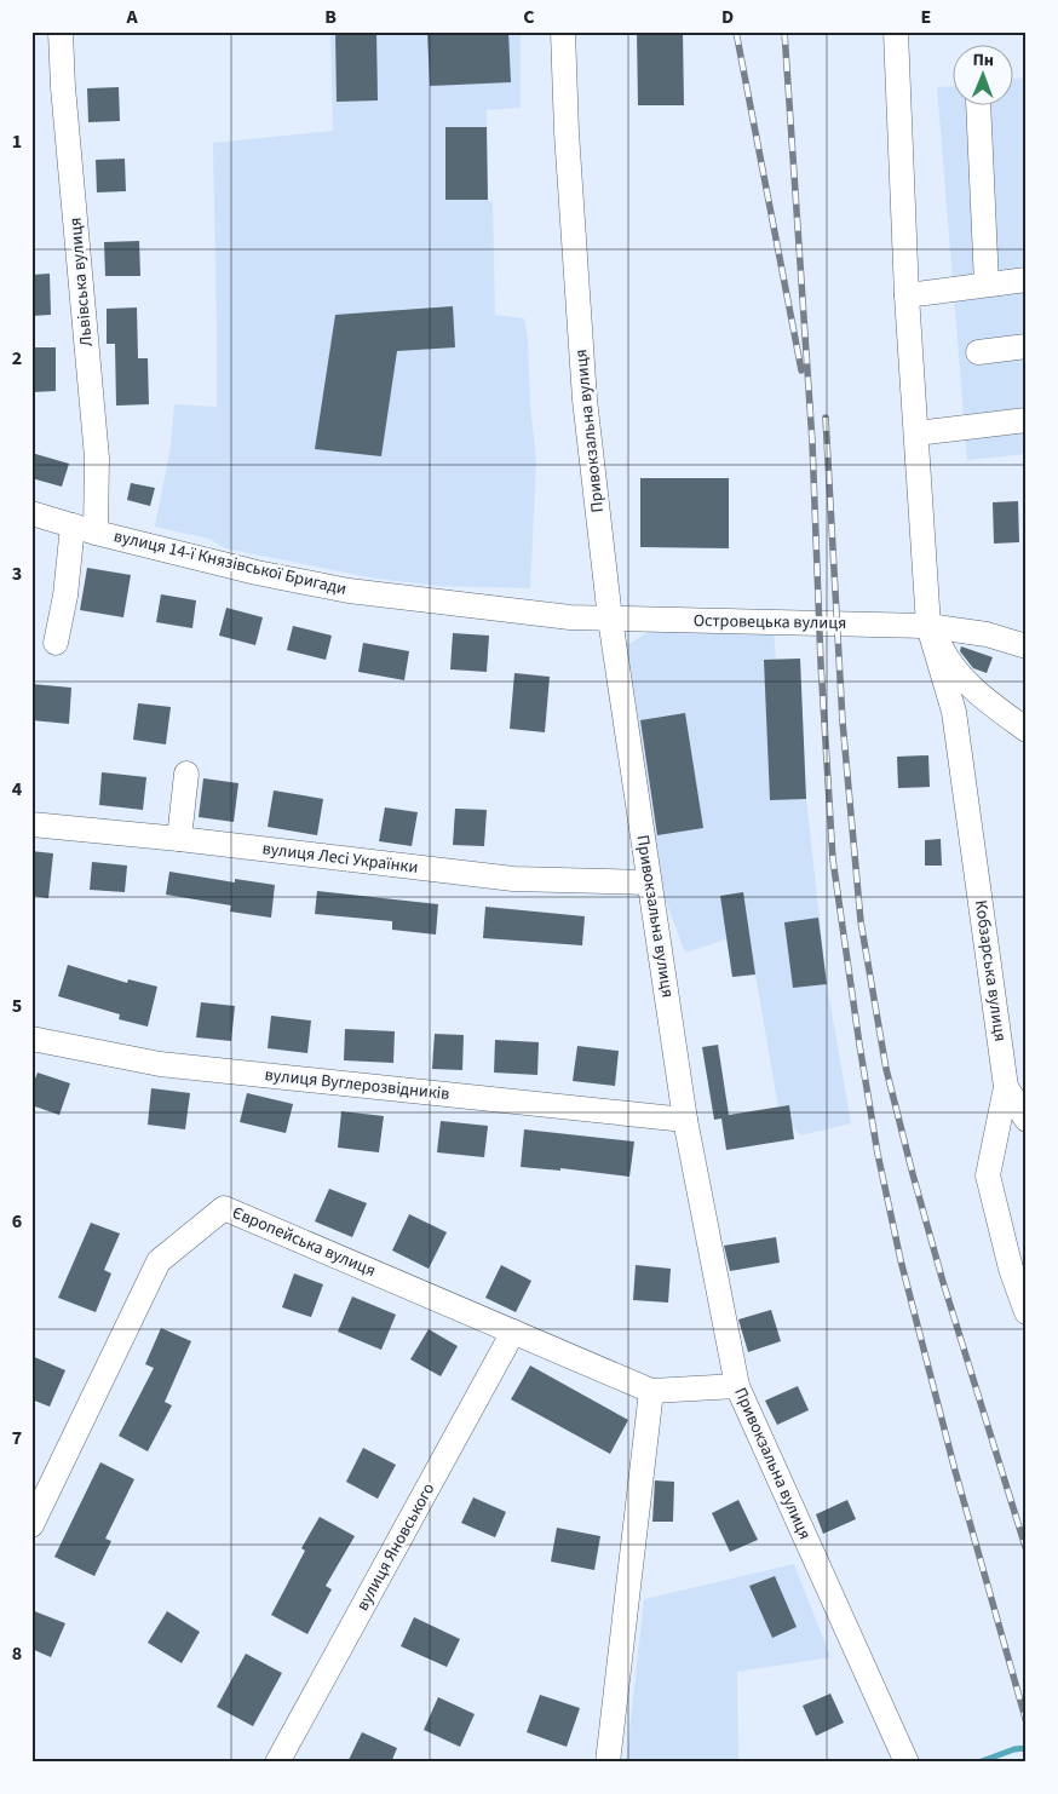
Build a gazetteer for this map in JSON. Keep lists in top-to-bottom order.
{
  "streets": {
    "street": [
      "Львівська вулиця",
      "Привокзальна вулиця",
      "вулиця 14-ї Князівської Бригади",
      "Островецька вулиця",
      "вулиця Лесі Українки",
      "Кобзарська вулиця",
      "вулиця Вуглерозвідників",
      "Європейська вулиця",
      "вулиця Яновського"
    ]
  },
  "crossings": [
    ["Львівська вулиця", "вулиця 14-ї Князівської Бригади"],
    ["Привокзальна вулиця", "вулиця 14-ї Князівської Бригади"],
    ["Привокзальна вулиця", "Островецька вулиця"],
    ["Привокзальна вулиця", "вулиця Лесі Українки"],
    ["Привокзальна вулиця", "вулиця Вуглерозвідників"],
    ["Привокзальна вулиця", "Європейська вулиця"],
    ["вулиця 14-ї Князівської Бригади", "Островецька вулиця"],
    ["Островецька вулиця", "Кобзарська вулиця"],
    ["Європейська вулиця", "вулиця Яновського"]
  ],
  "north": "top",
  "grid": {
    "columns": [
      "A",
      "B",
      "C",
      "D",
      "E"
    ],
    "rows": [
      "1",
      "2",
      "3",
      "4",
      "5",
      "6",
      "7",
      "8"
    ]
  }
}
